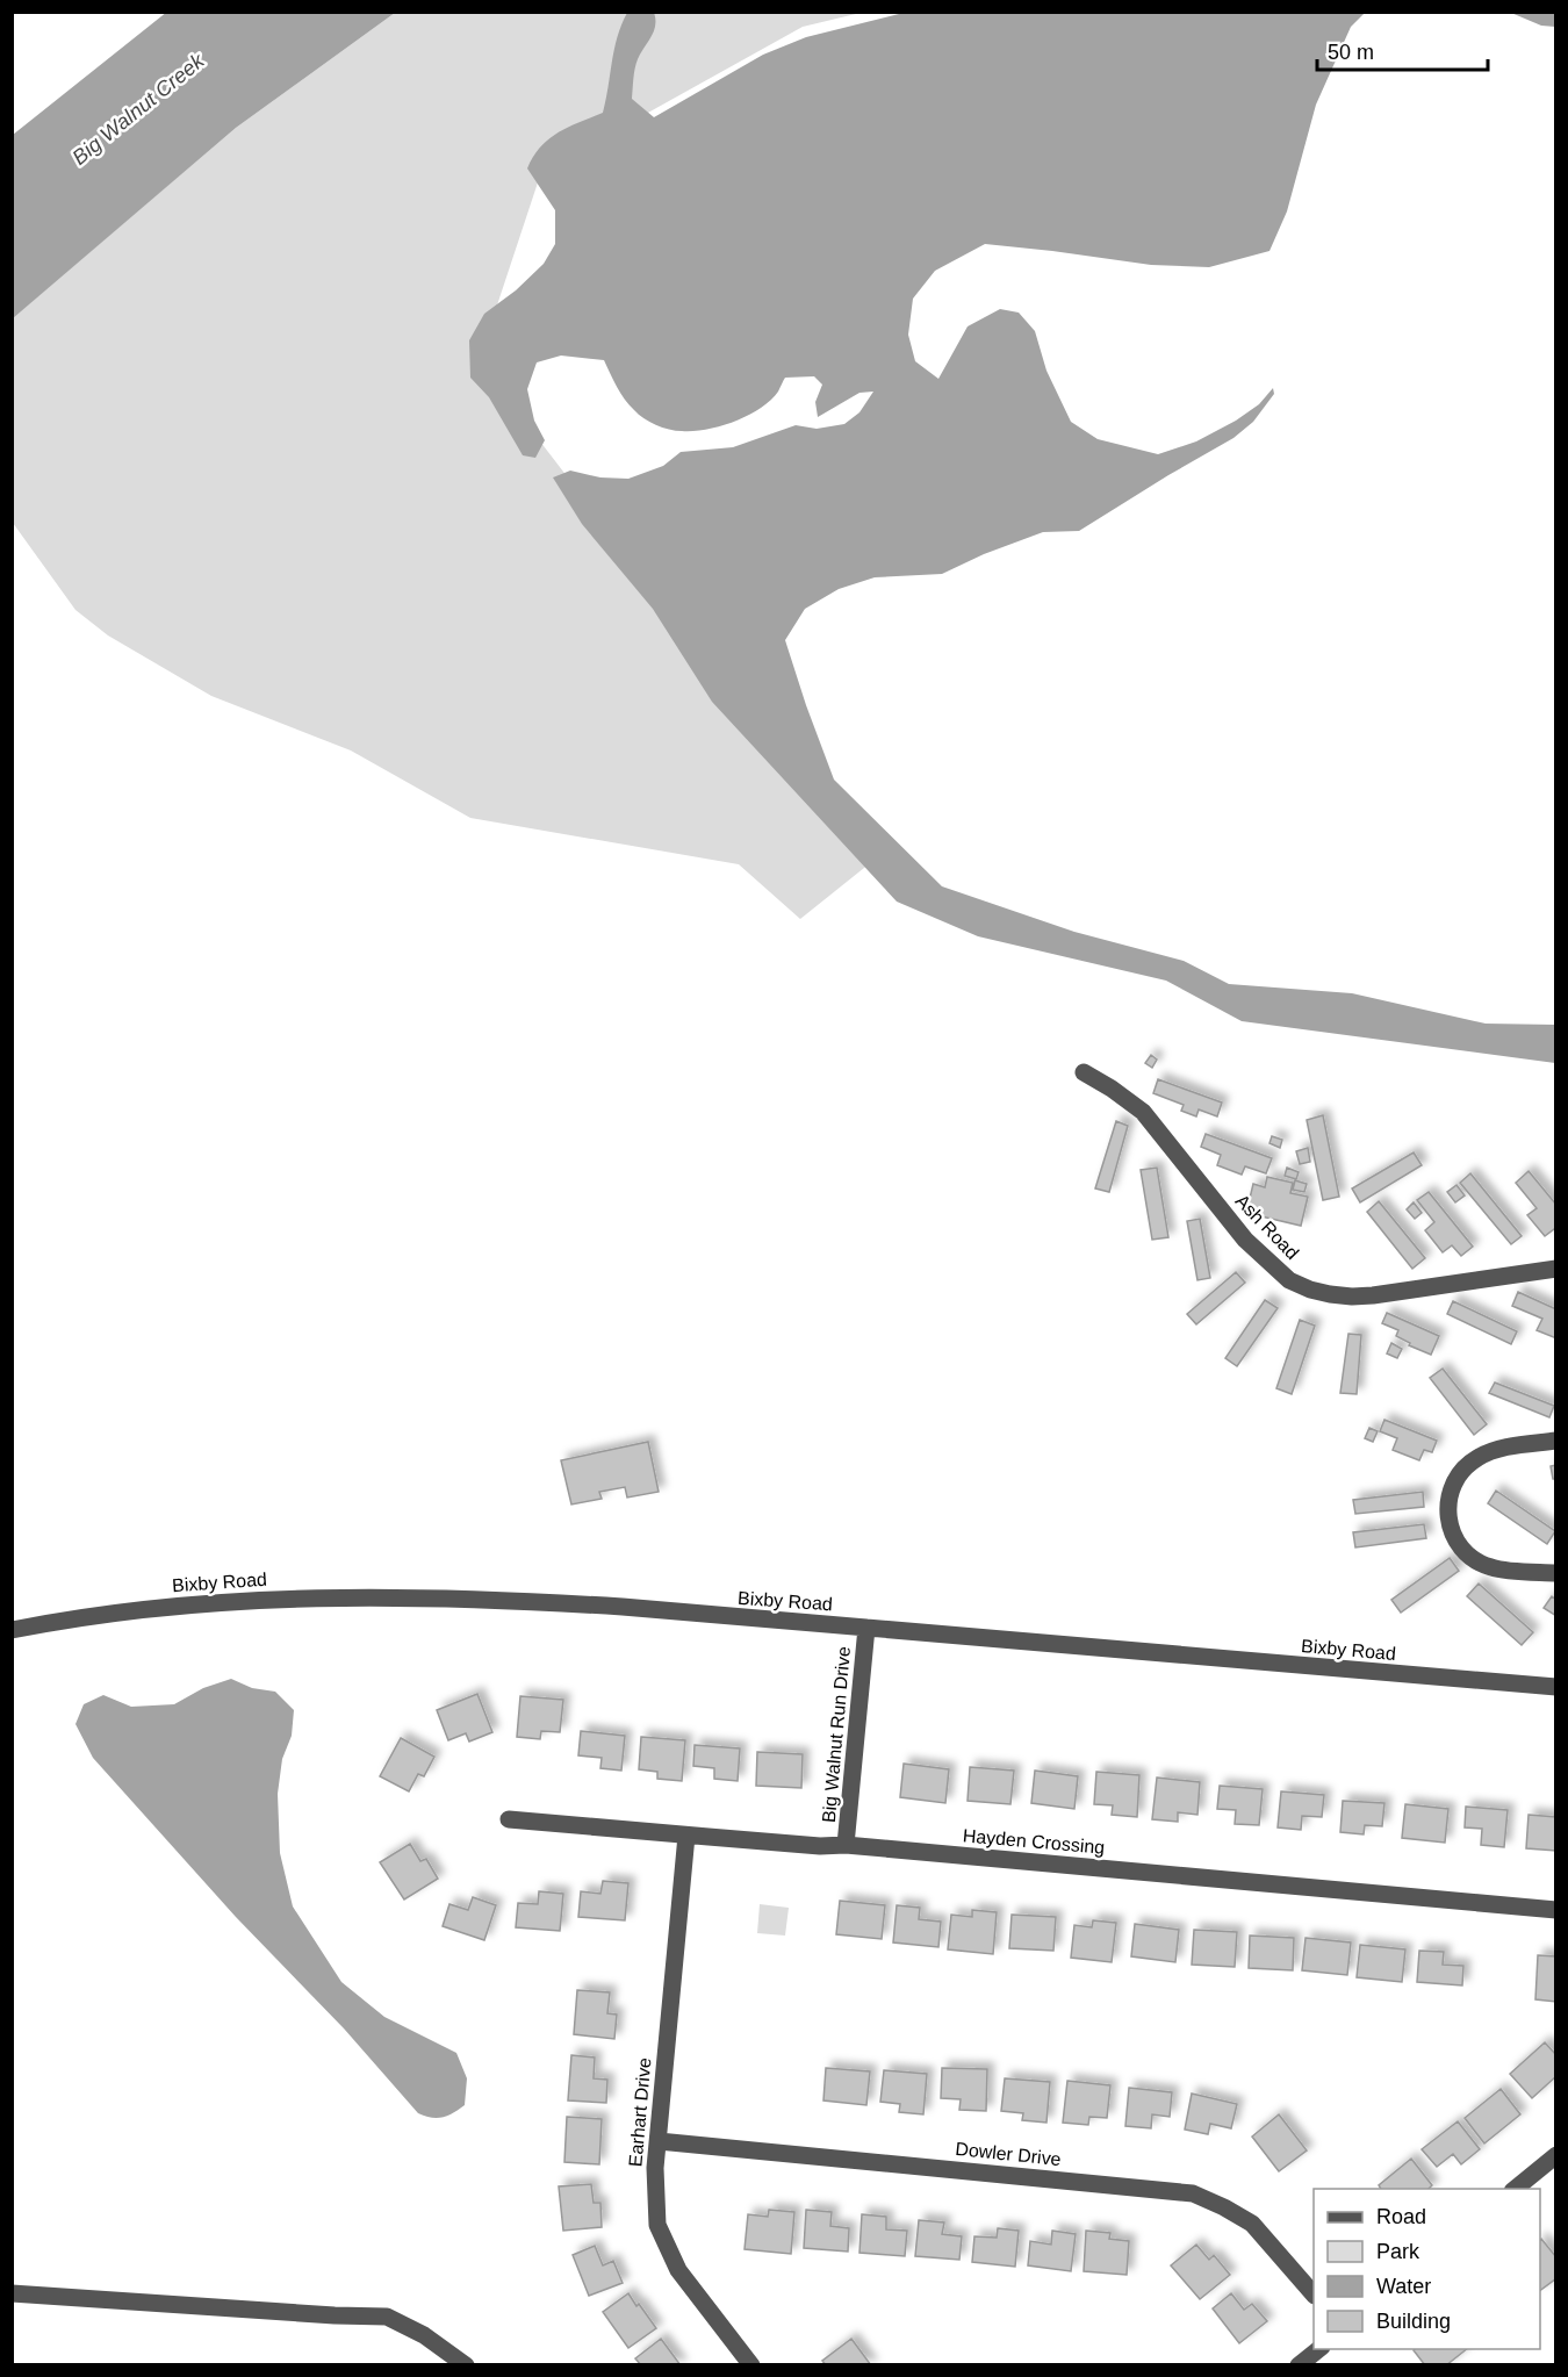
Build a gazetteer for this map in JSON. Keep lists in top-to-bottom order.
{
  "streets": {
    "street": [
      "Ash Road",
      "Bixby Road",
      "Big Walnut Run Drive",
      "Hayden Crossing",
      "Earhart Drive",
      "Dowler Drive"
    ]
  },
  "crossings": [
    ["Bixby Road", "Big Walnut Run Drive"],
    ["Big Walnut Run Drive", "Hayden Crossing"],
    ["Hayden Crossing", "Earhart Drive"],
    ["Earhart Drive", "Dowler Drive"]
  ],
  "water": ["Big Walnut Creek"],
  "legend": [
    "Road",
    "Park",
    "Water",
    "Building"
  ],
  "scale_bar": "50 m"
}
